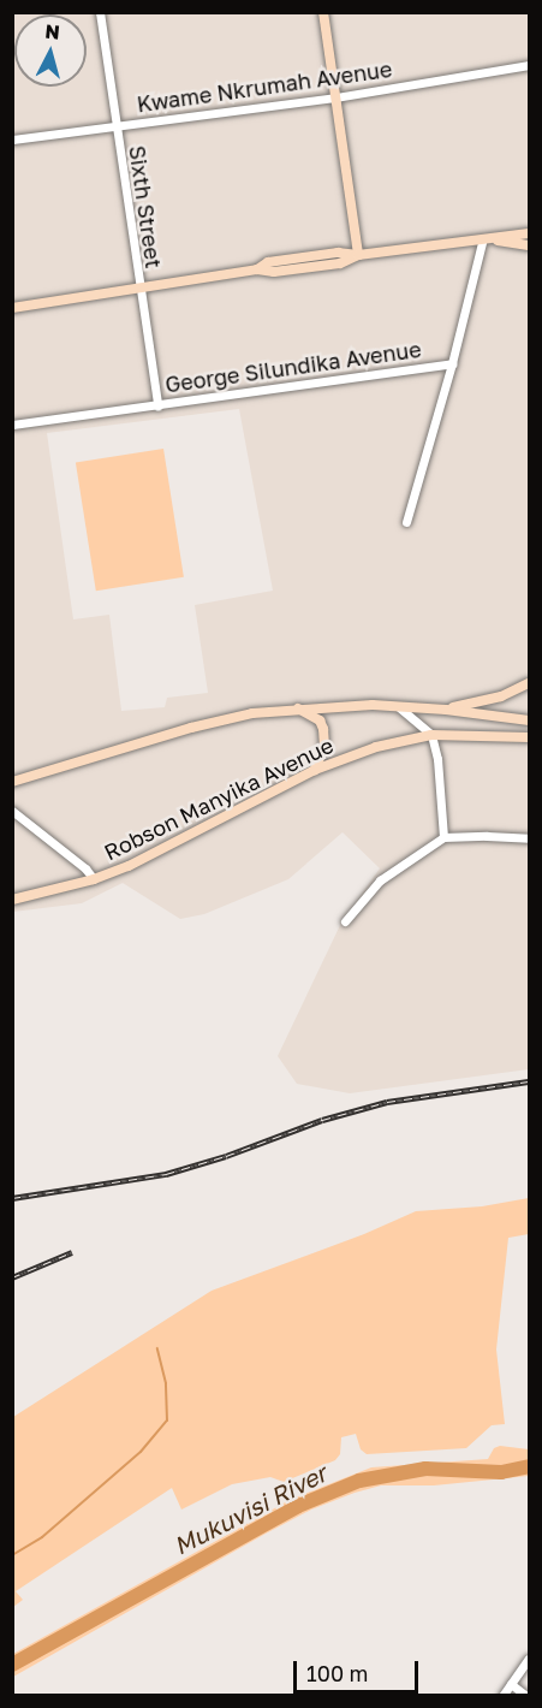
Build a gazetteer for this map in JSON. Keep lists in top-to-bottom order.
{
  "streets": {
    "main road": ["Robson Manyika Avenue"],
    "street": ["Kwame Nkrumah Avenue", "Sixth Street", "George Silundika Avenue"]
  },
  "crossings": [
    ["Kwame Nkrumah Avenue", "Sixth Street"],
    ["Sixth Street", "George Silundika Avenue"]
  ],
  "water": ["Mukuvisi River"],
  "scale_bar": "100 m",
  "north": "top"
}
